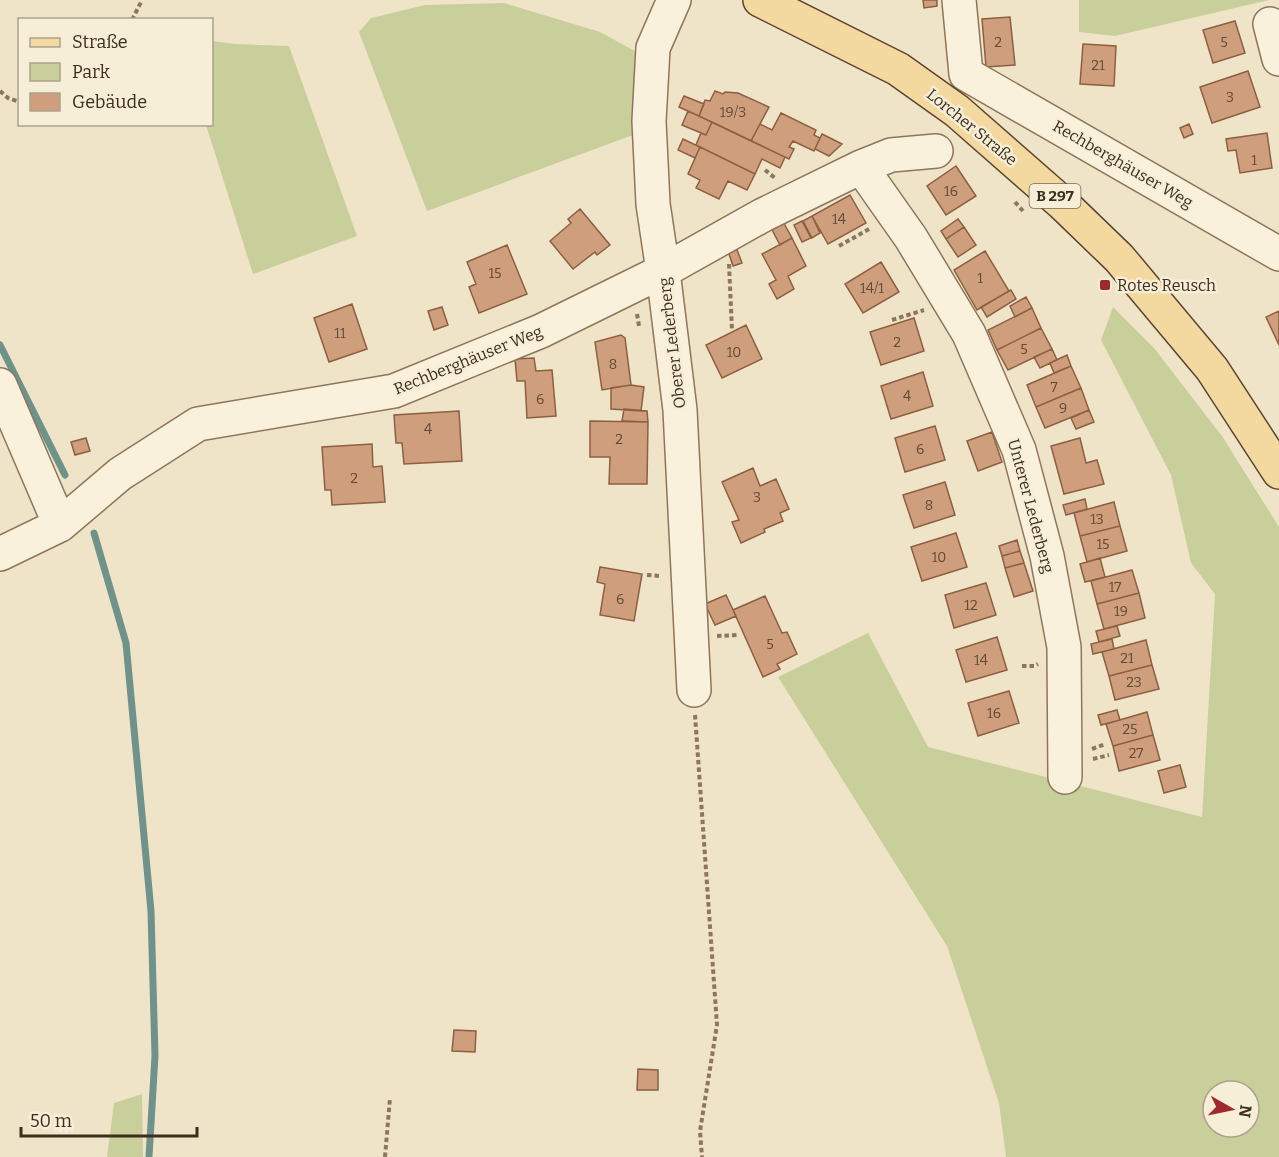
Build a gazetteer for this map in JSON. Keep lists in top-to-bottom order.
{
  "streets": {
    "main road": ["Lorcher Straße", "B 297"],
    "street": ["Rechberghäuser Weg", "Oberer Lederberg", "Unterer Lederberg"]
  },
  "crossings": [
    ["Rechberghäuser Weg", "Oberer Lederberg"],
    ["Rechberghäuser Weg", "Unterer Lederberg"]
  ],
  "places": {
    "transit": ["Rotes Reusch"]
  },
  "house_numbers": [
    "2",
    "5",
    "21",
    "3",
    "19/3",
    "1",
    "16",
    "14",
    "15",
    "1",
    "14/1",
    "11",
    "2",
    "5",
    "10",
    "8",
    "7",
    "4",
    "6",
    "9",
    "4",
    "2",
    "6",
    "2",
    "3",
    "8",
    "13",
    "15",
    "10",
    "17",
    "6",
    "12",
    "19",
    "5",
    "21",
    "14",
    "23",
    "16",
    "25",
    "27"
  ],
  "legend": ["Straße", "Park", "Gebäude"],
  "scale_bar": "50 m",
  "north": "right"
}
